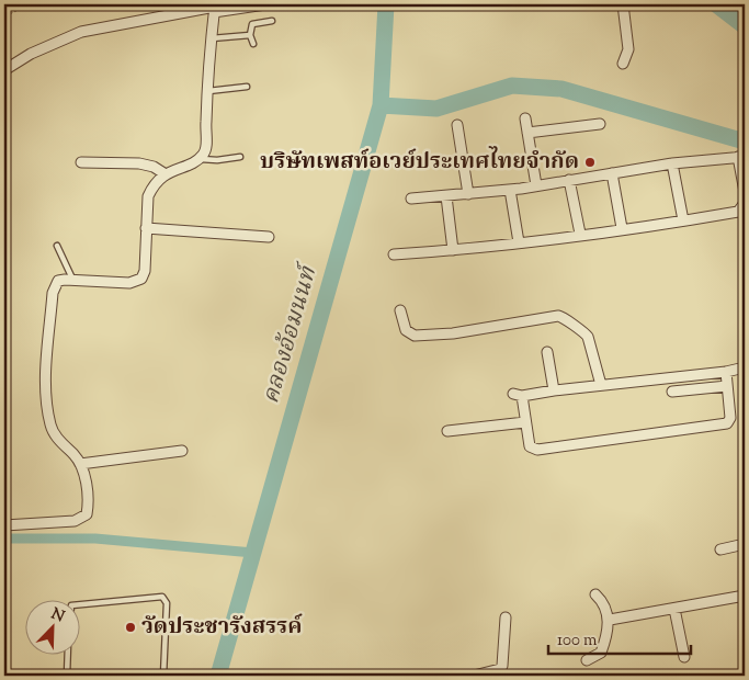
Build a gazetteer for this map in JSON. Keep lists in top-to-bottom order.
{
  "water": ["คลองอ้อมนนท์"],
  "places": ["บริษัทเพสท์อเวย์ประเทศไทยจำกัด", "วัดประชารังสรรค์"],
  "scale_bar": "100 m",
  "north": "top right"
}
